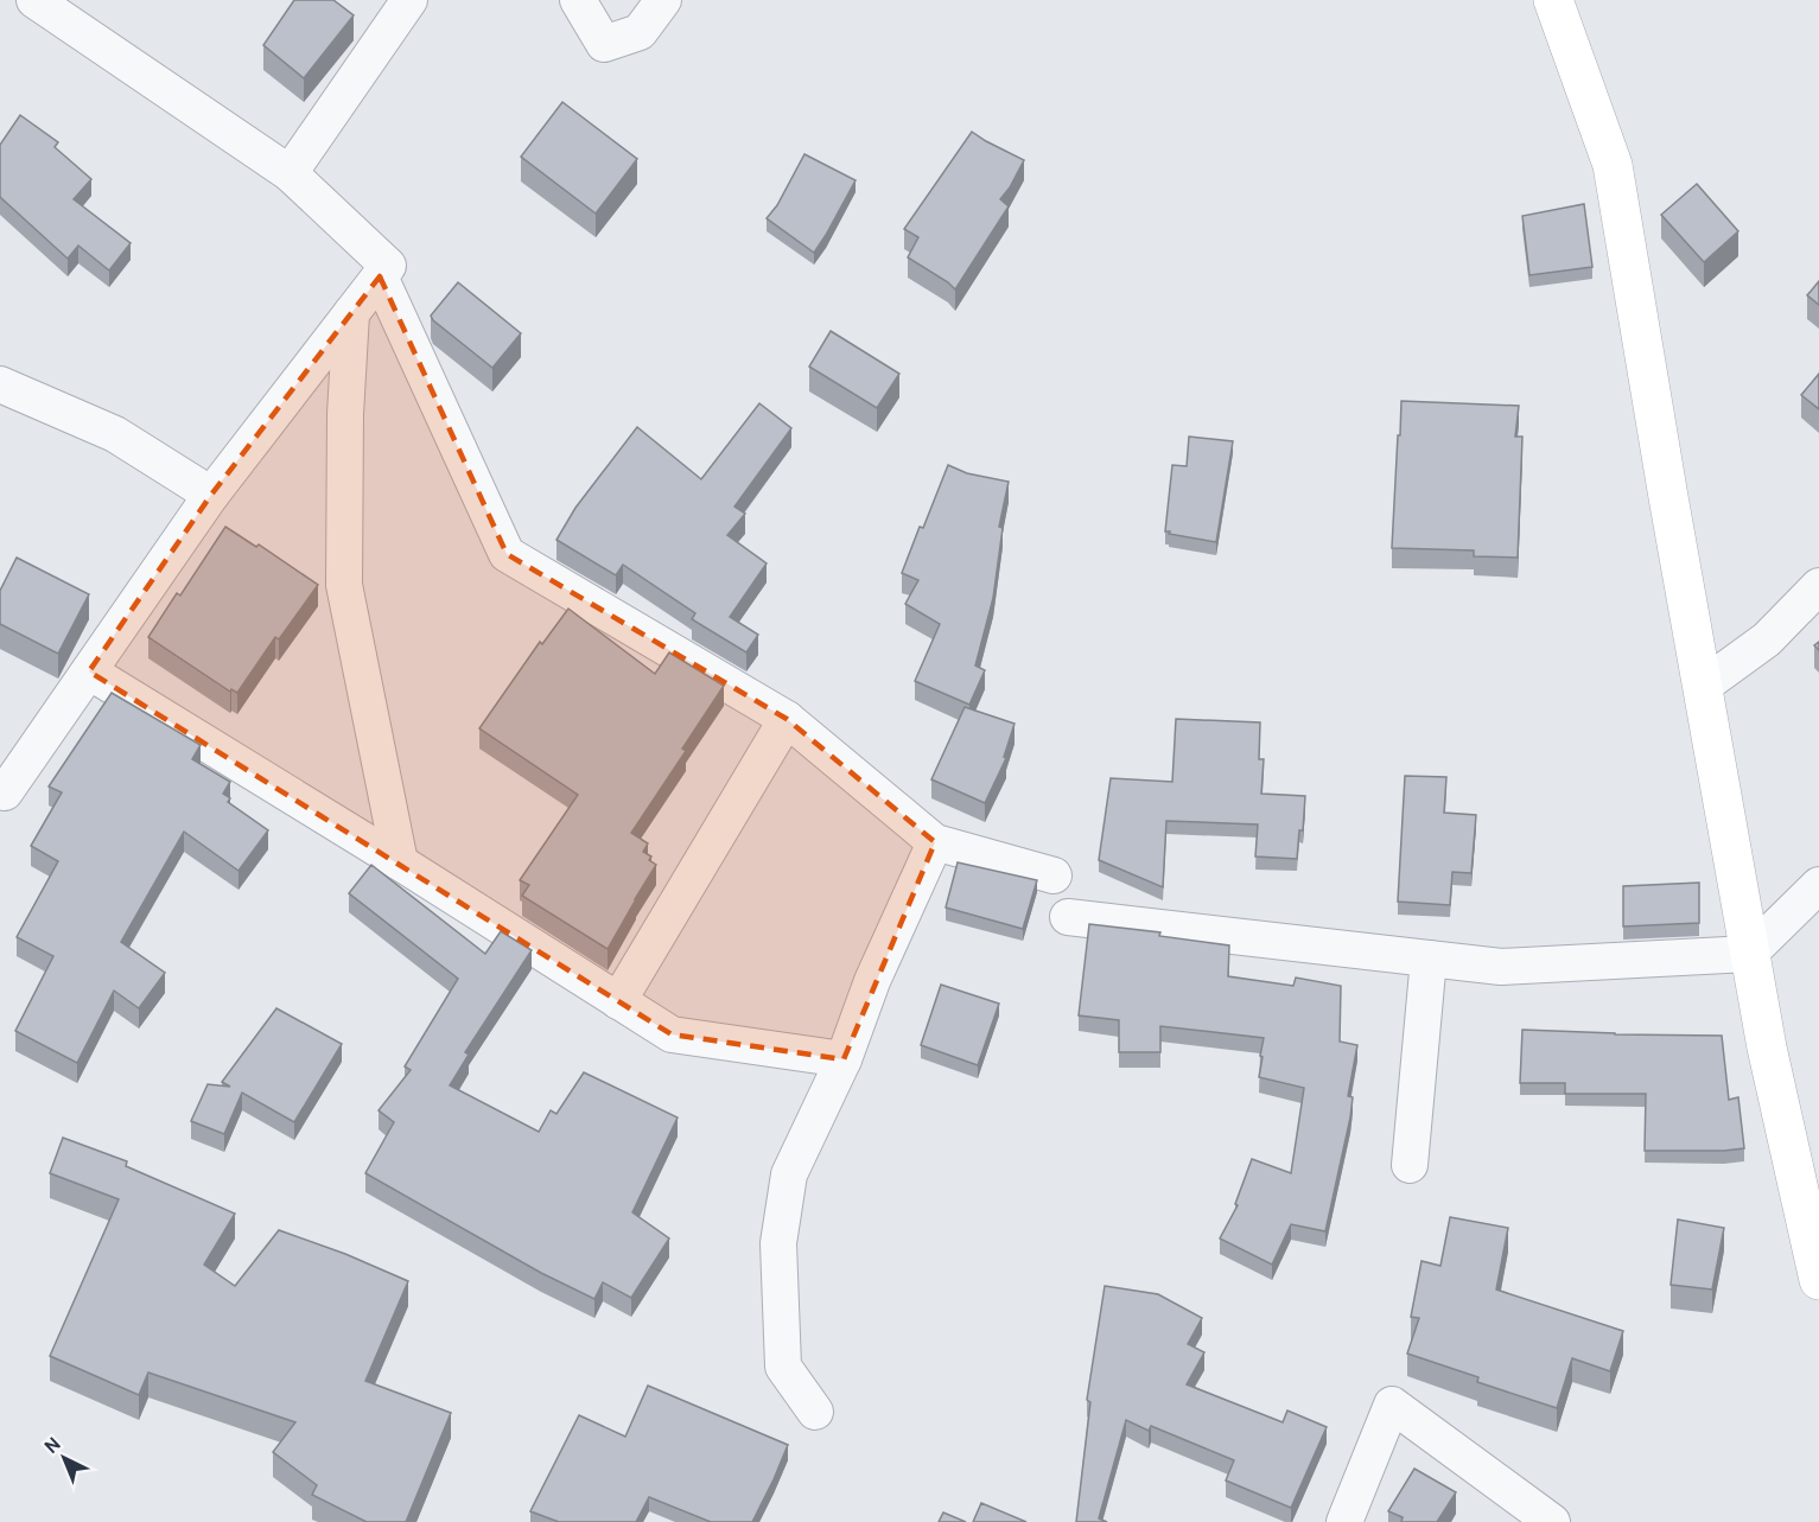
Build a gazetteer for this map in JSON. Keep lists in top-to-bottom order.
{
  "north": "top left"
}
